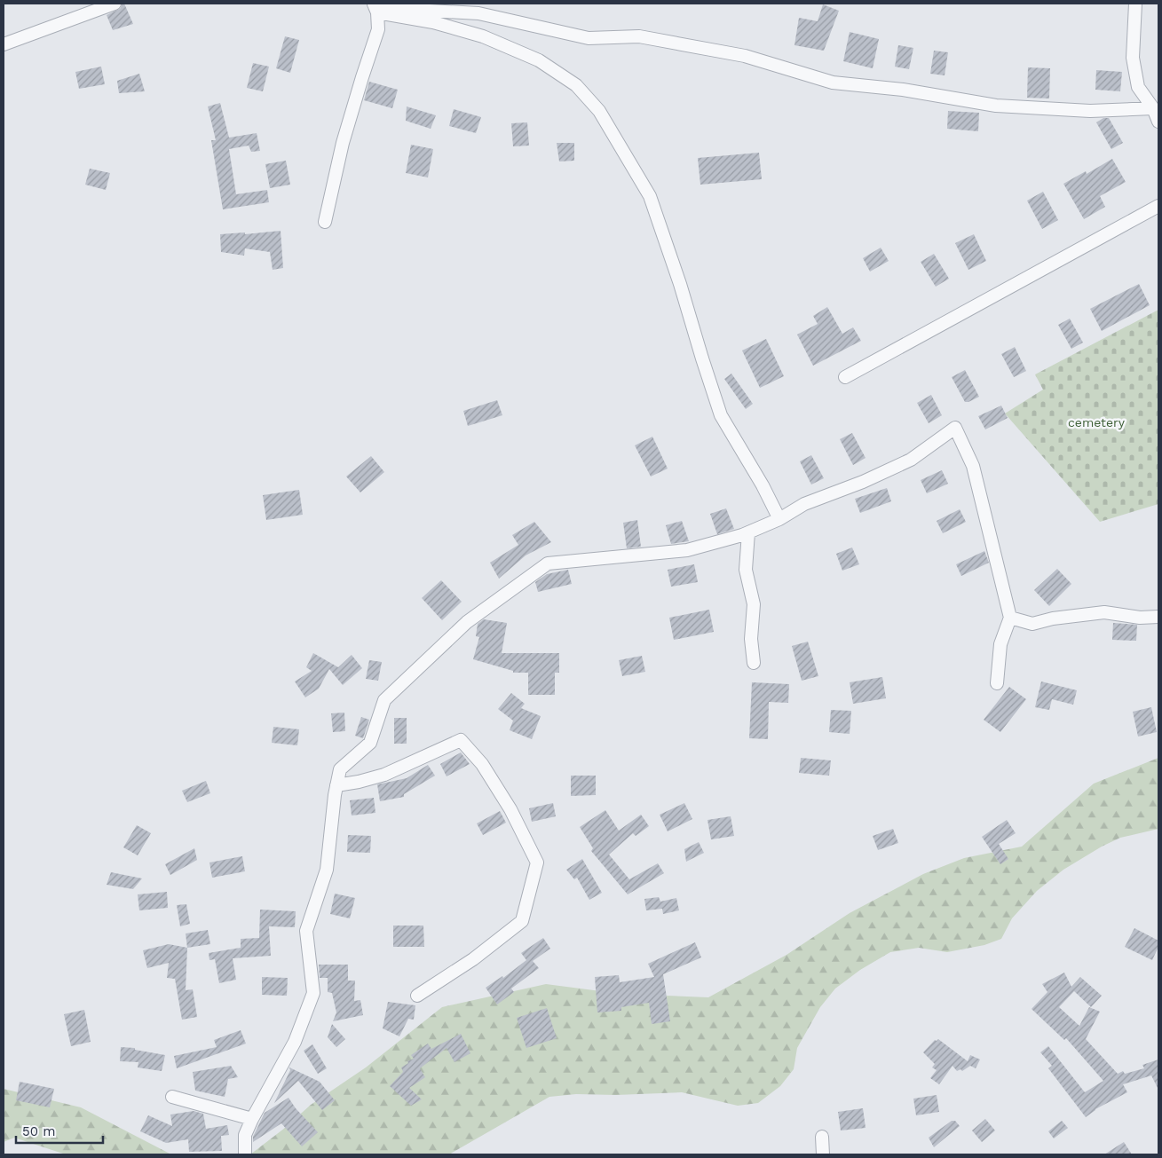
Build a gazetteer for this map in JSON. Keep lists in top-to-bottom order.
{
  "parks": ["cemetery"],
  "scale_bar": "50 m"
}
